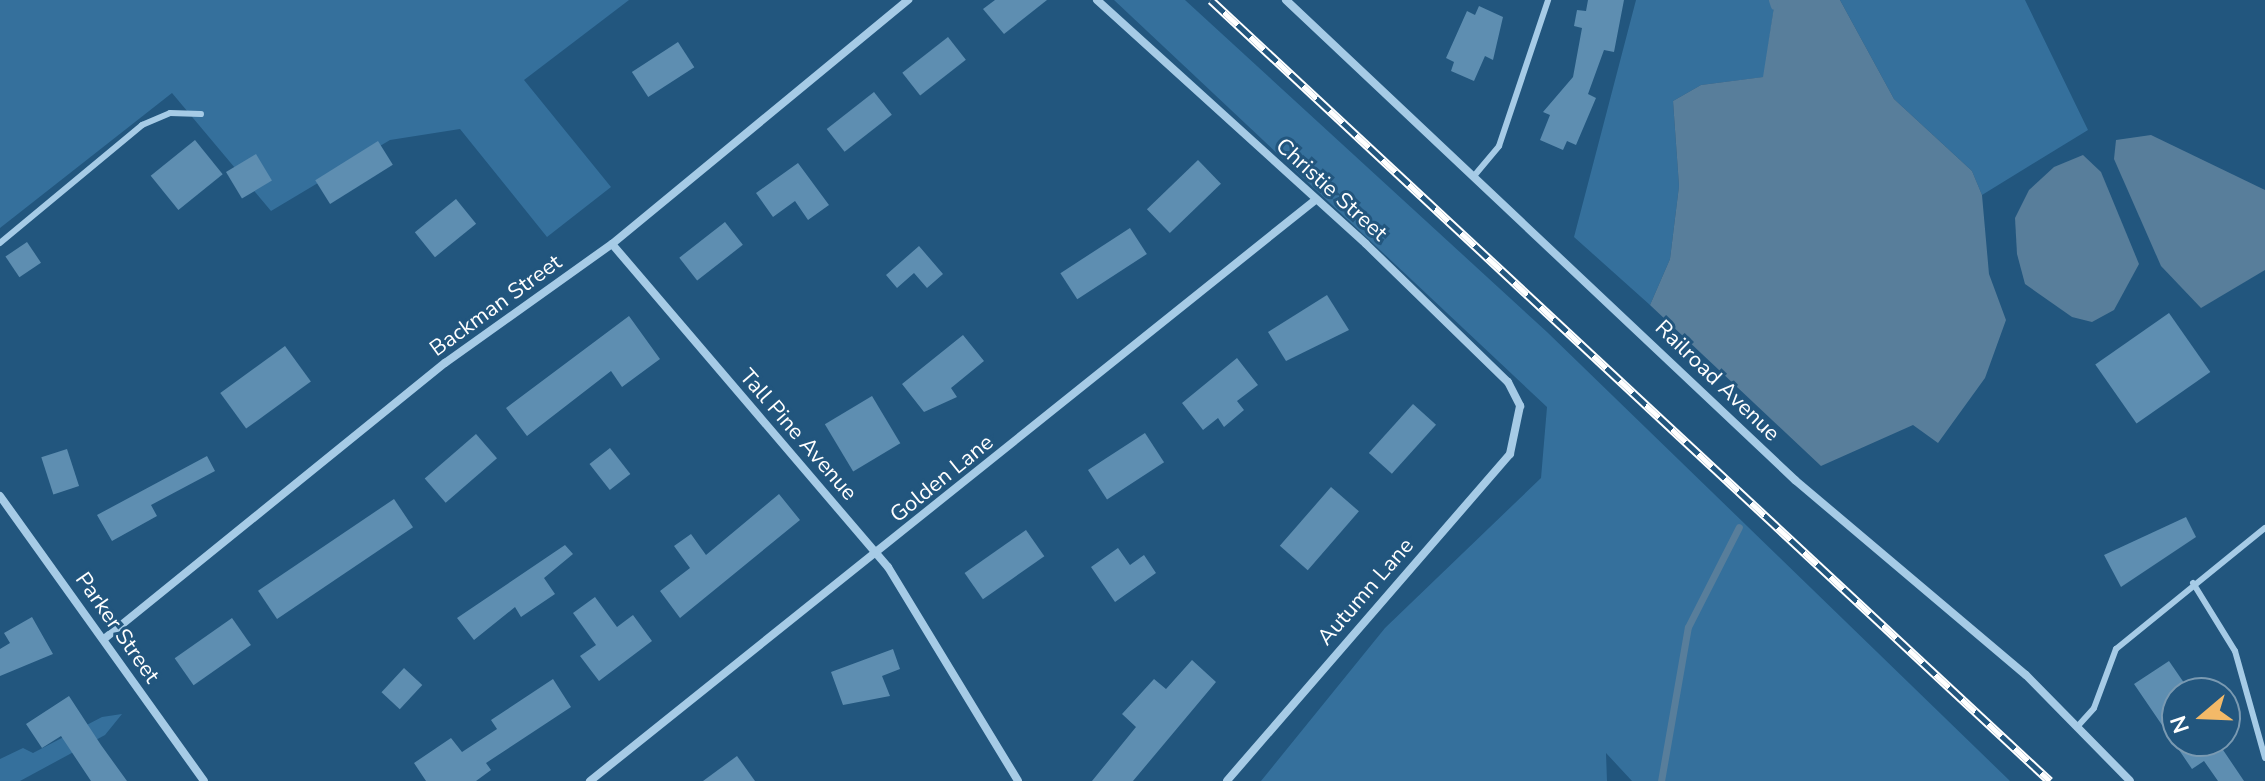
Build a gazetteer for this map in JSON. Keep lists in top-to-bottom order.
{
  "streets": {
    "street": [
      "Christie Street",
      "Backman Street",
      "Railroad Avenue",
      "Tall Pine Avenue",
      "Golden Lane",
      "Autumn Lane",
      "Parker Street"
    ]
  },
  "crossings": [
    ["Christie Street", "Golden Lane"],
    ["Christie Street", "Autumn Lane"],
    ["Backman Street", "Tall Pine Avenue"],
    ["Backman Street", "Parker Street"],
    ["Tall Pine Avenue", "Golden Lane"]
  ],
  "north": "left"
}
